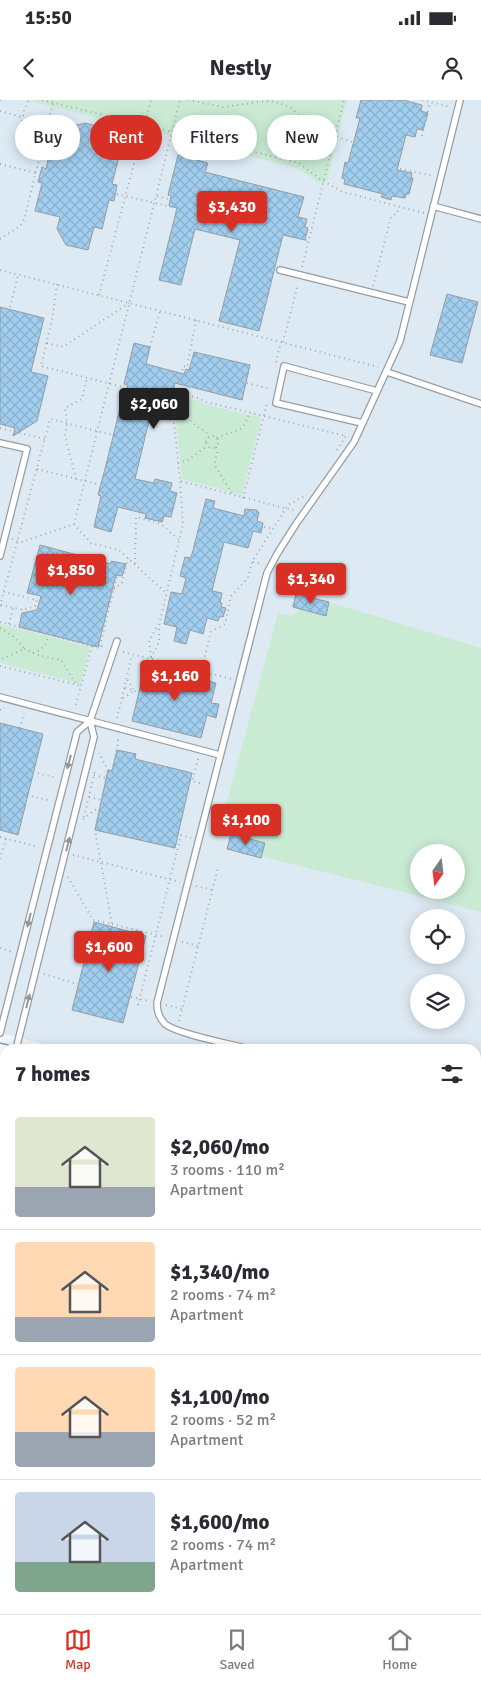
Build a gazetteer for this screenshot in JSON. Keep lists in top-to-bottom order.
{
  "north": "bottom",
  "page": {
    "status": "15:50",
    "header": "Nestly",
    "chip": [
      "Buy",
      "Rent",
      "Filters",
      "New"
    ],
    "price": [
      "$3,430",
      "$2,060",
      "$1,850",
      "$1,340",
      "$1,160",
      "$1,100",
      "$1,600"
    ],
    "heading": "7 homes",
    "list": [
      {
        "name": "$2,060/mo",
        "note": "3 rooms · 110 m² · Apartment"
      },
      {
        "name": "$1,340/mo",
        "note": "2 rooms · 74 m² · Apartment"
      },
      {
        "name": "$1,100/mo",
        "note": "2 rooms · 52 m² · Apartment"
      },
      {
        "name": "$1,600/mo",
        "note": "2 rooms · 74 m² · Apartment"
      }
    ],
    "tabs": ["Map", "Saved", "Home"]
  }
}
